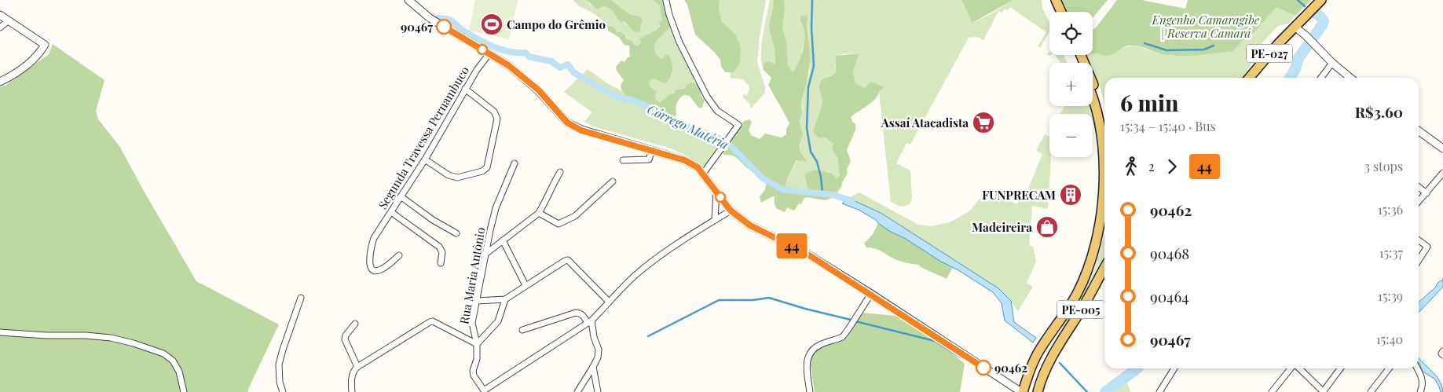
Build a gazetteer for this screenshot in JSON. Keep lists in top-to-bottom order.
{
  "streets": {
    "main road": ["PE-027", "PE-005"],
    "street": ["Segunda Travessa Pernambuco", "Rua Maria Antônio"]
  },
  "water": ["Córrego Matéria"],
  "parks": ["Engenho Camaragibe | Reserva Camará"],
  "places": {
    "sports": ["Campo do Grêmio"],
    "other": ["90467", "90462"],
    "supermarket": ["Assaí Atacadista"],
    "building": ["FUNPRECAM"],
    "shop": ["Madeireira"]
  },
  "lines": ["bus line 44"],
  "page": {
    "on_map": "44",
    "map_buttons": ["+", "−"],
    "heading": ["6 min", "15:34 – 15:40 · Bus", "R$3.60"],
    "legs": ["2", "44", "3 stops"],
    "list": [
      {
        "name": "90462",
        "value": "15:36"
      },
      {
        "name": "90468",
        "value": "15:37"
      },
      {
        "name": "90464",
        "value": "15:39"
      },
      {
        "name": "90467",
        "value": "15:40"
      }
    ]
  }
}
